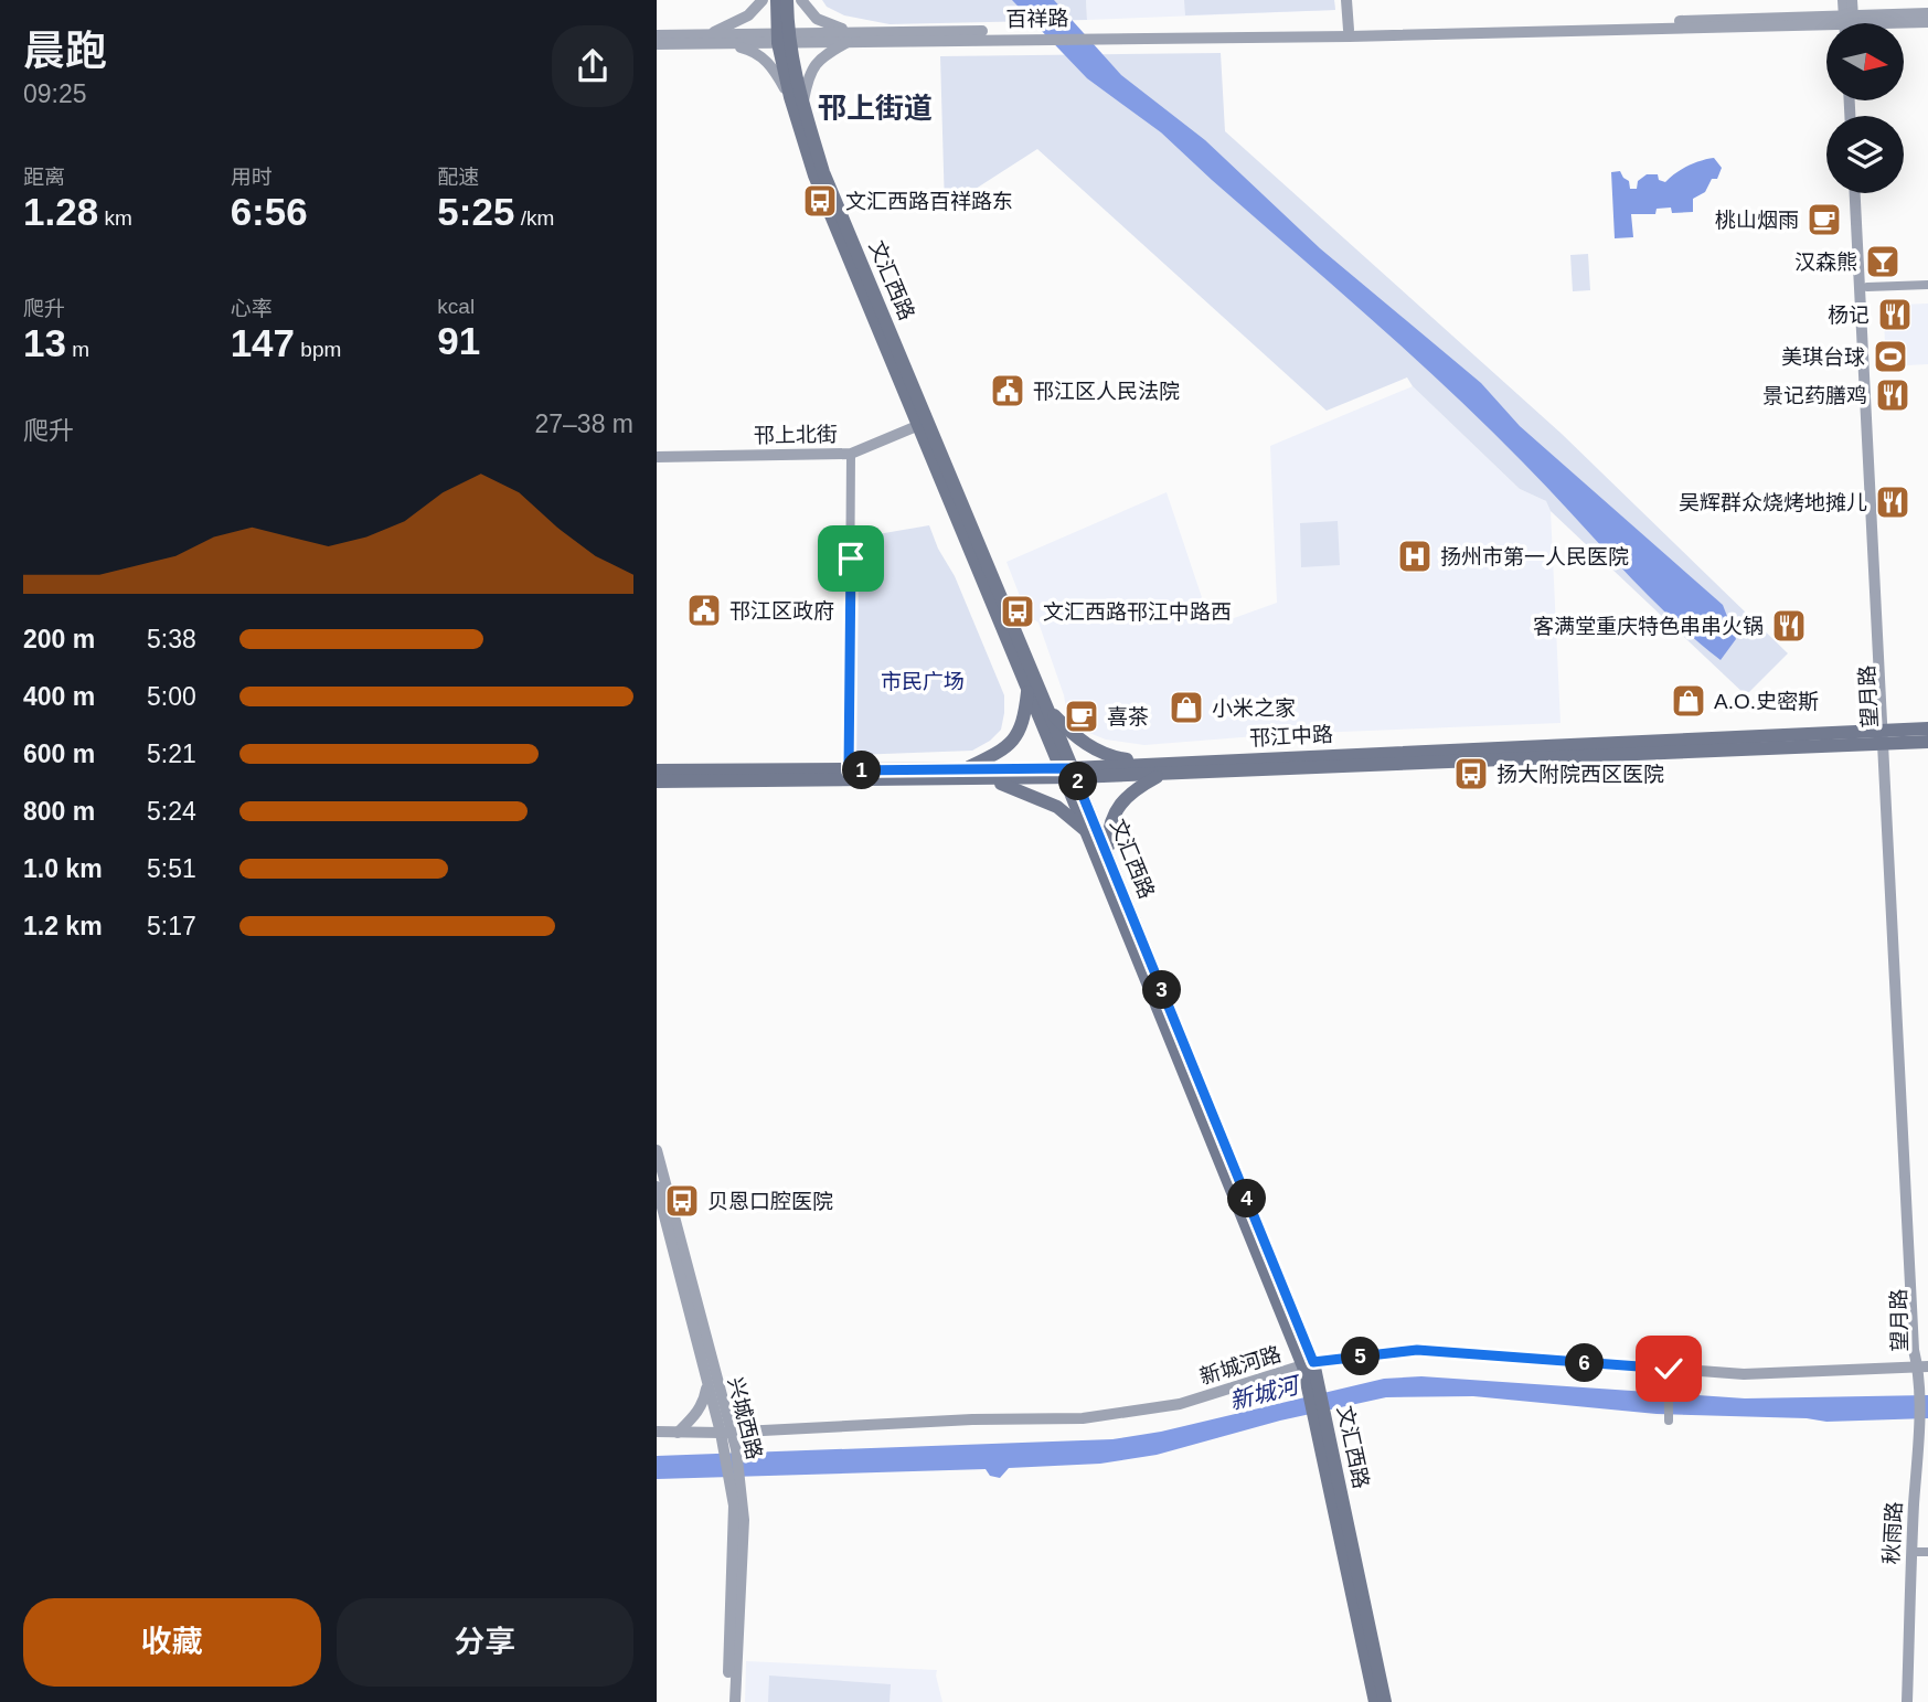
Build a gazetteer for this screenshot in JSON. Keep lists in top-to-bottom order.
{
  "streets": {
    "main road": ["文汇西路", "邗江中路"],
    "street": [
      "百祥路",
      "邗上北街",
      "望月路",
      "新城河路",
      "兴城西路",
      "秋雨路"
    ]
  },
  "crossings": [
    ["百祥路", "文汇西路"],
    ["文汇西路", "邗上北街"],
    ["文汇西路", "邗江中路"],
    ["文汇西路", "新城河路"],
    ["望月路", "邗江中路"],
    ["望月路", "新城河路"],
    ["望月路", "秋雨路"],
    ["新城河路", "兴城西路"],
    ["新城河路", "秋雨路"]
  ],
  "districts": ["邗上街道"],
  "water": ["新城河"],
  "parks": ["市民广场"],
  "places": {
    "bus stop": [
      "文汇西路百祥路东",
      "文汇西路邗江中路西",
      "扬大附院西区医院",
      "贝恩口腔医院"
    ],
    "cafe": ["桃山烟雨", "喜茶"],
    "bar": ["汉森熊"],
    "restaurant": [
      "杨记",
      "景记药膳鸡",
      "吴辉群众烧烤地摊儿",
      "客满堂重庆特色串串火锅"
    ],
    "sports": ["美琪台球"],
    "public building": ["邗江区人民法院", "邗江区政府"],
    "hospital": ["扬州市第一人民医院"],
    "shop": ["A.O.史密斯", "小米之家"]
  },
  "north": "right",
  "page": {
    "heading": ["晨跑", "09:25"],
    "stats": [
      ["距离", "1.28 km"],
      ["用时", "6:56"],
      ["配速", "5:25 /km"],
      ["爬升", "13 m"],
      ["心率", "147 bpm"],
      ["kcal", "91"]
    ],
    "chart": ["爬升", "27–38 m"],
    "list": [
      {
        "name": "200 m",
        "note": "5:38"
      },
      {
        "name": "400 m",
        "note": "5:00"
      },
      {
        "name": "600 m",
        "note": "5:21"
      },
      {
        "name": "800 m",
        "note": "5:24"
      },
      {
        "name": "1.0 km",
        "note": "5:51"
      },
      {
        "name": "1.2 km",
        "note": "5:17"
      }
    ],
    "pins": [
      "1",
      "2",
      "3",
      "4",
      "5",
      "6"
    ],
    "buttons": ["收藏", "分享"]
  }
}
